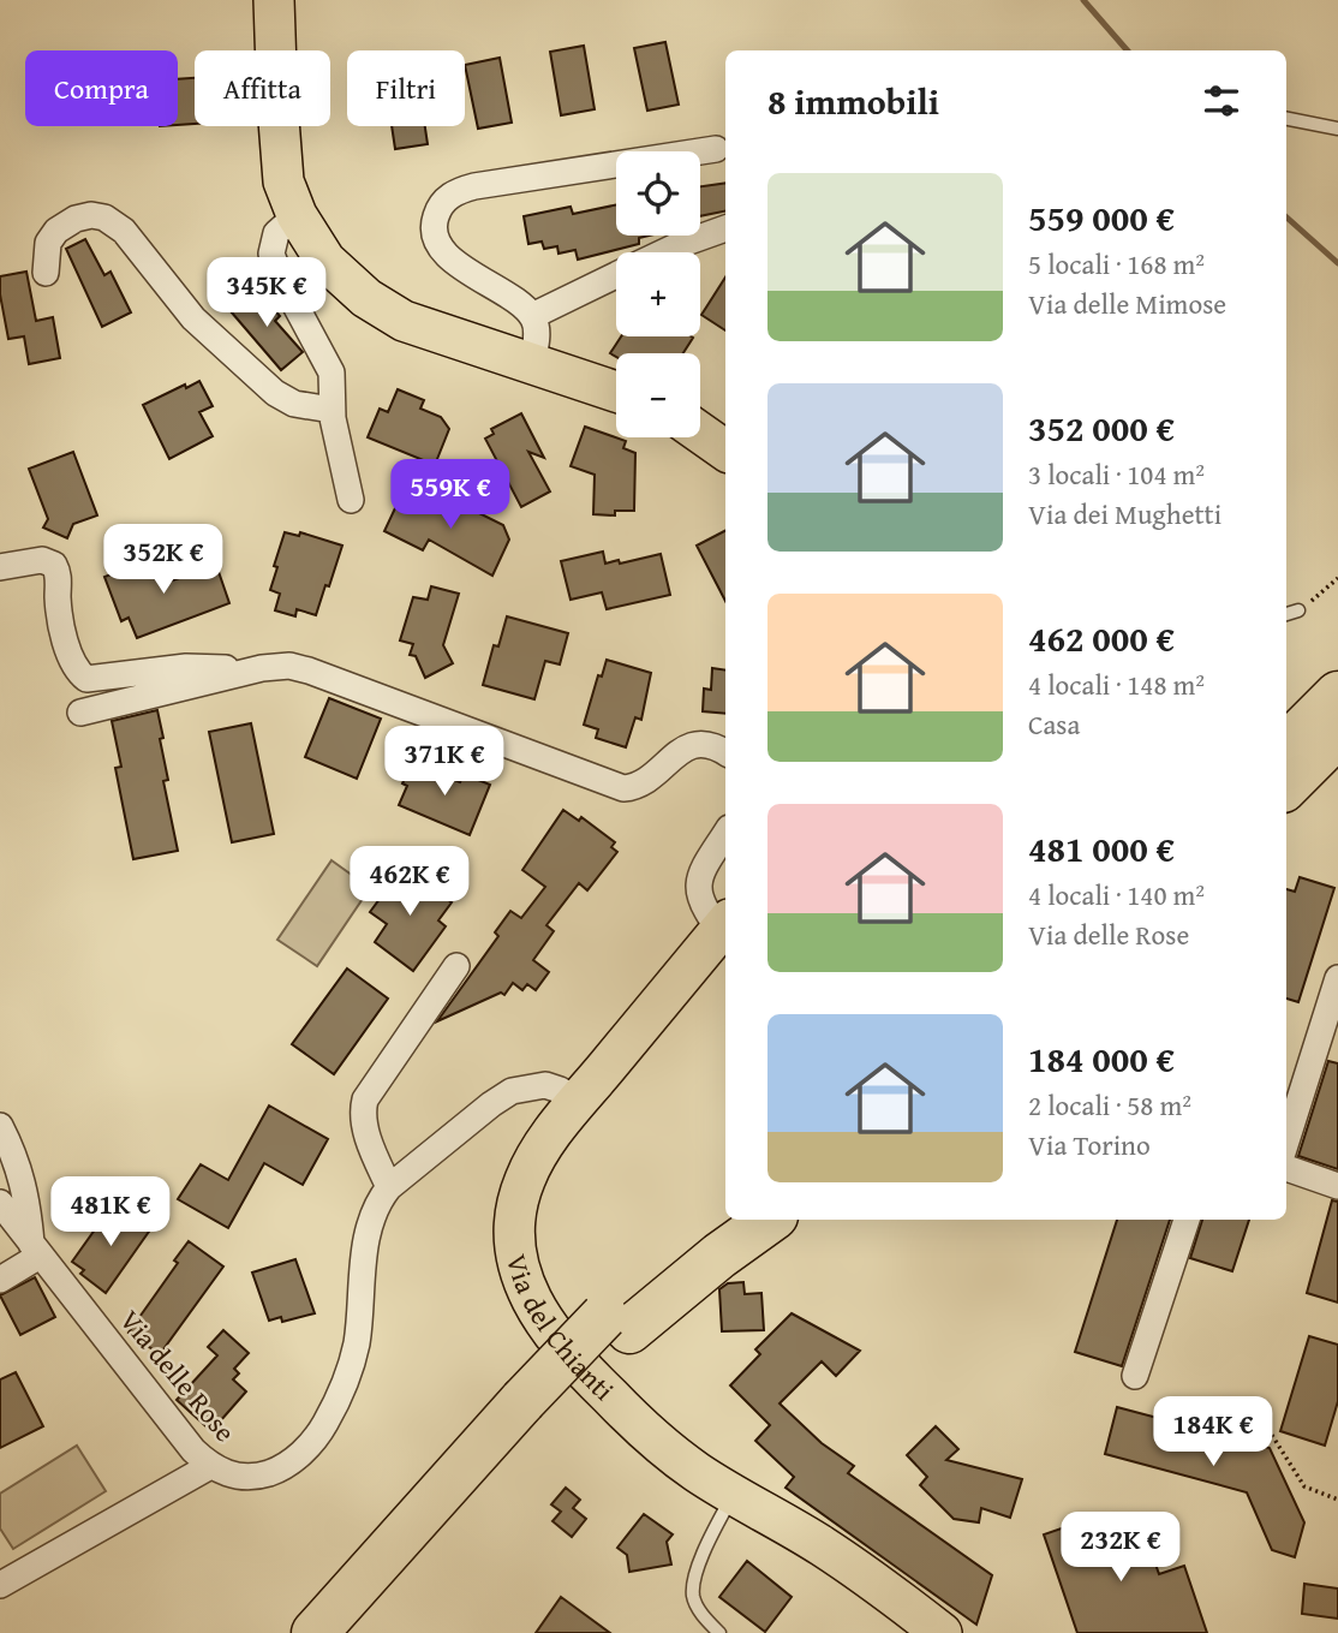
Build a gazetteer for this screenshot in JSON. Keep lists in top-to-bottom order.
{
  "streets": {
    "main road": ["Via del Chianti"],
    "street": ["Via delle Rose"]
  },
  "crossings": [
    ["Via del Chianti", "Via delle Rose"]
  ],
  "page": {
    "chip": ["Compra", "Affitta", "Filtri"],
    "heading": "8 immobili",
    "map_buttons": ["+", "−"],
    "list": [
      {
        "name": "559 000 €",
        "note": "5 locali · 168 m² · Via delle Mimose"
      },
      {
        "name": "352 000 €",
        "note": "3 locali · 104 m² · Via dei Mughetti"
      },
      {
        "name": "462 000 €",
        "note": "4 locali · 148 m² · Casa"
      },
      {
        "name": "481 000 €",
        "note": "4 locali · 140 m² · Via delle Rose"
      },
      {
        "name": "184 000 €",
        "note": "2 locali · 58 m² · Via Torino"
      }
    ],
    "price": [
      "345K €",
      "559K €",
      "352K €",
      "371K €",
      "462K €",
      "481K €",
      "184K €",
      "232K €"
    ]
  }
}
